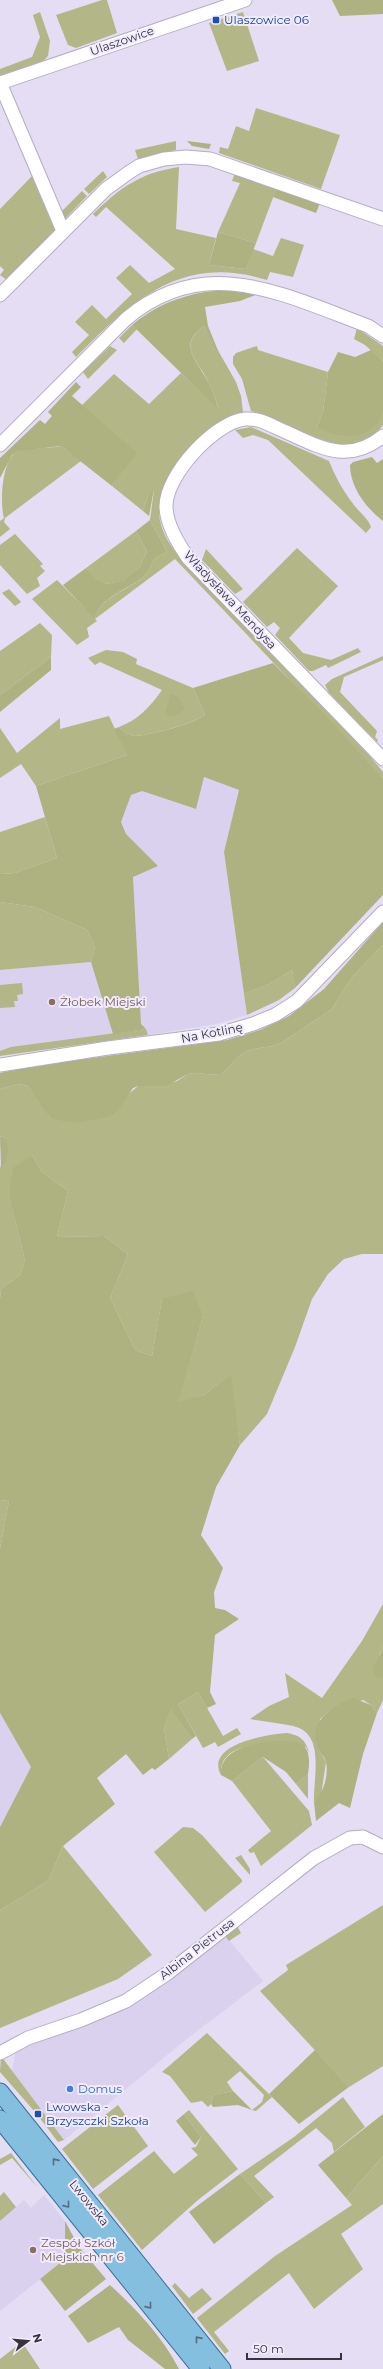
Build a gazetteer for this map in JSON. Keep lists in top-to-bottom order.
{
  "streets": {
    "main road": ["Lwowska"],
    "street": [
      "Ulaszowice",
      "Władysława Mendysa",
      "Na Kotlinę",
      "Albina Pietrusa"
    ]
  },
  "places": {
    "transit": ["Ulaszowice 06", "Lwowska - Brzyszczki Szkoła"],
    "other": ["Żłobek Miejski", "Domus", "Zespół Szkół Miejskich nr 6"]
  },
  "scale_bar": "50 m",
  "north": "right"
}
